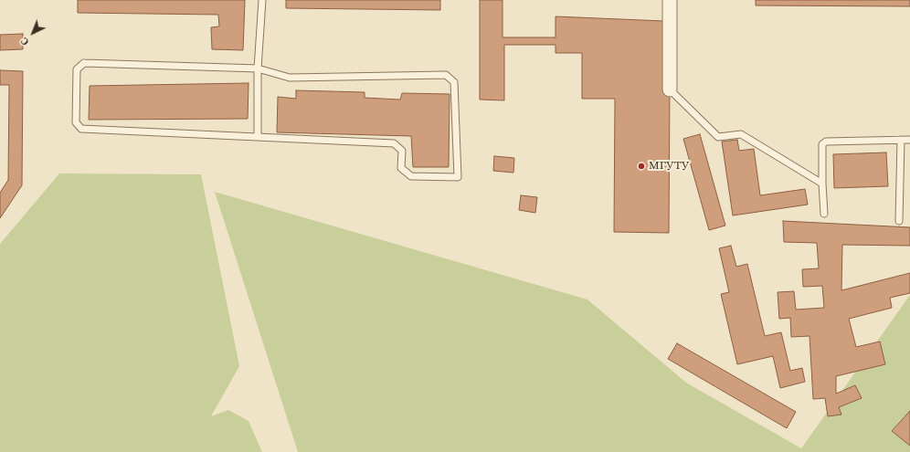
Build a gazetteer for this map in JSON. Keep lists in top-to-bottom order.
{
  "places": ["МГУТУ"],
  "north": "bottom left"
}
